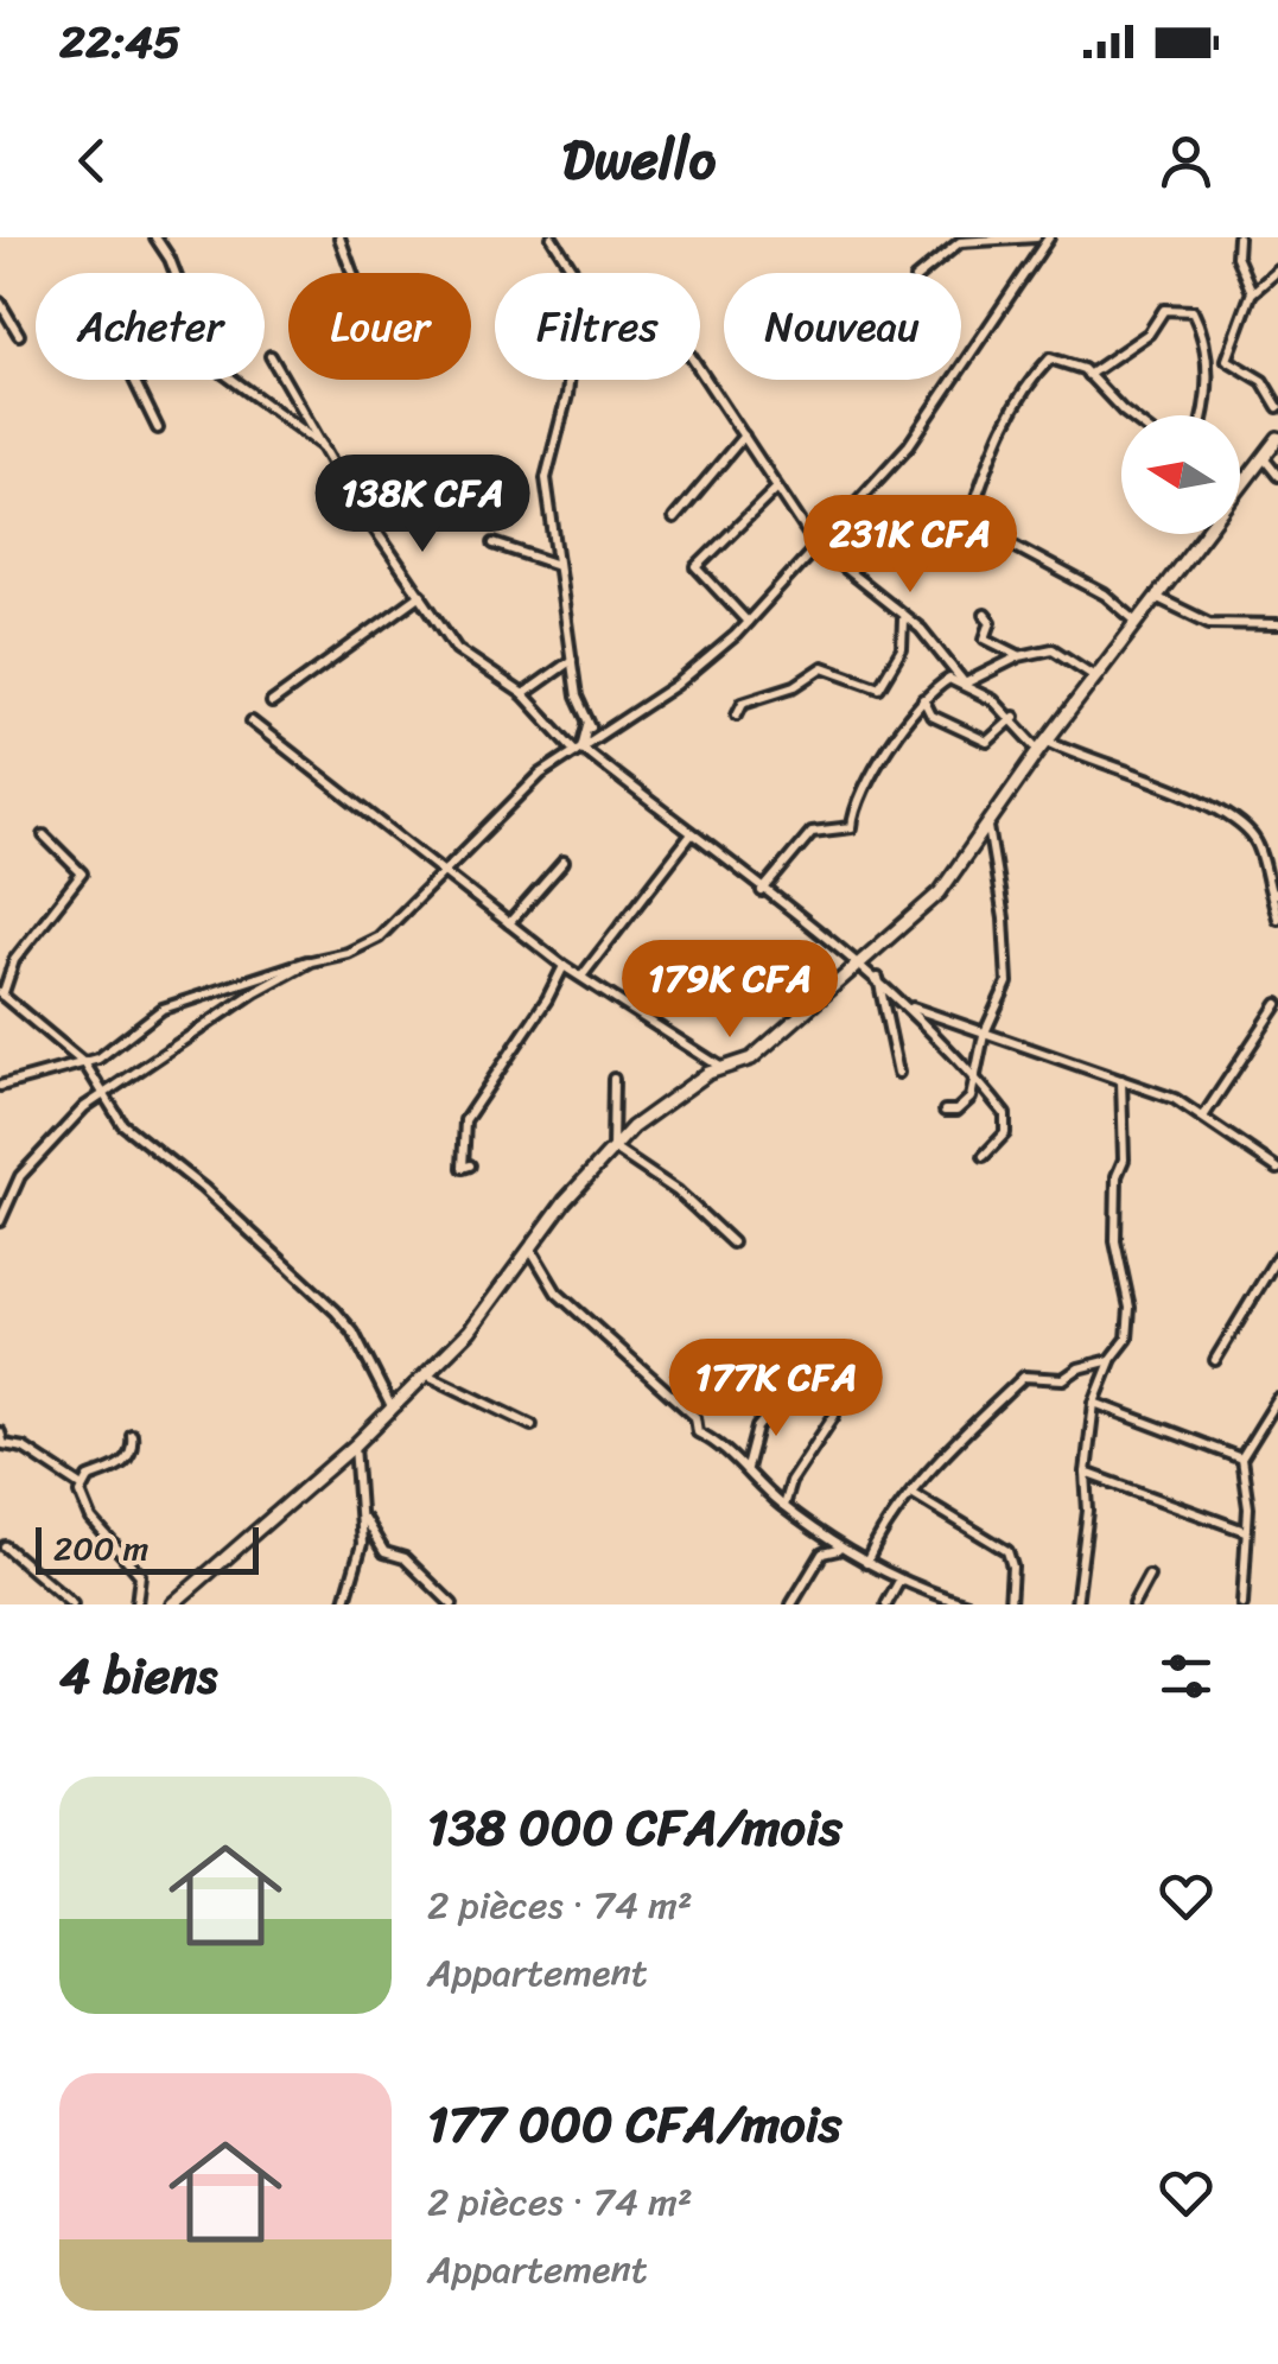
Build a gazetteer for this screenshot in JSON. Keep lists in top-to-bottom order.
{
  "scale_bar": "200 m",
  "north": "left",
  "page": {
    "status": "22:45",
    "header": "Dwello",
    "chip": [
      "Acheter",
      "Louer",
      "Filtres",
      "Nouveau"
    ],
    "price": [
      "138K CFA",
      "231K CFA",
      "179K CFA",
      "177K CFA"
    ],
    "scale": "200 m",
    "heading": "4 biens",
    "list": [
      {
        "name": "138 000 CFA/mois",
        "note": "2 pièces · 74 m² · Appartement"
      },
      {
        "name": "177 000 CFA/mois",
        "note": "2 pièces · 74 m² · Appartement"
      }
    ]
  }
}
